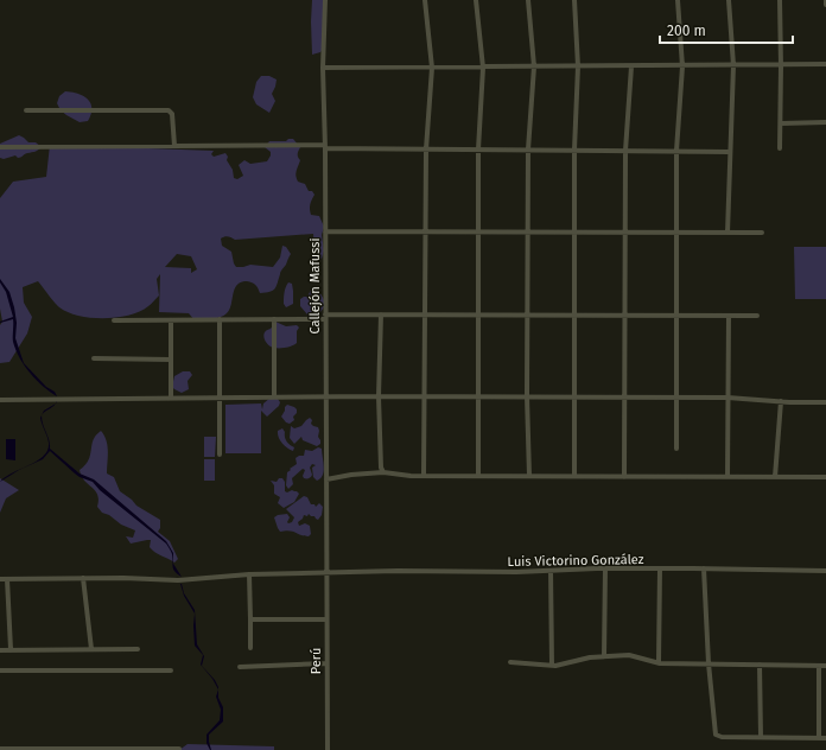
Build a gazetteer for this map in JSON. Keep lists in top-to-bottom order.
{
  "streets": {
    "street": ["Callejón Mafussi", "Luis Victorino González", "Perú"]
  },
  "crossings": [
    ["Callejón Mafussi", "Luis Victorino González"],
    ["Callejón Mafussi", "Perú"],
    ["Luis Victorino González", "Perú"]
  ],
  "scale_bar": "200 m"
}
